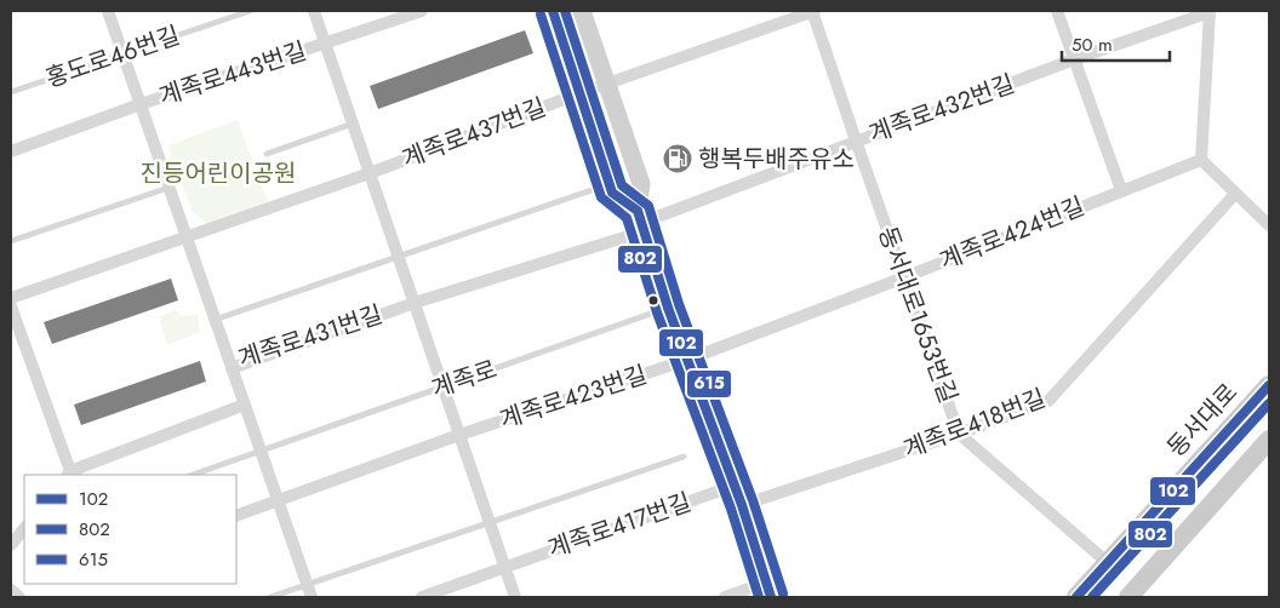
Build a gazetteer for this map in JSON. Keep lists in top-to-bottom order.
{
  "streets": {
    "main road": ["동서대로"],
    "street": [
      "계족로443번길",
      "계족로432번길",
      "계족로437번길",
      "계족로424번길",
      "동서대로1653번길",
      "계족로431번길",
      "계족로423번길",
      "계족로418번길",
      "계족로417번길"
    ],
    "lane": ["홍도로46번길", "계족로"]
  },
  "crossings": [
    ["홍도로46번길", "계족로443번길"],
    ["계족로443번길", "계족로437번길"],
    ["계족로432번길", "동서대로1653번길"],
    ["계족로432번길", "계족로431번길"],
    ["계족로437번길", "동서대로1653번길"],
    ["계족로437번길", "계족로431번길"],
    ["계족로424번길", "동서대로1653번길"],
    ["계족로424번길", "계족로423번길"],
    ["동서대로1653번길", "동서대로"],
    ["동서대로1653번길", "계족로418번길"]
  ],
  "parks": ["진등어린이공원"],
  "places": {
    "fuel station": ["행복두배주유소"]
  },
  "lines": ["transit line 102", "transit line 615", "transit line 802"],
  "legend": ["102", "802", "615"],
  "scale_bar": "50 m"
}
